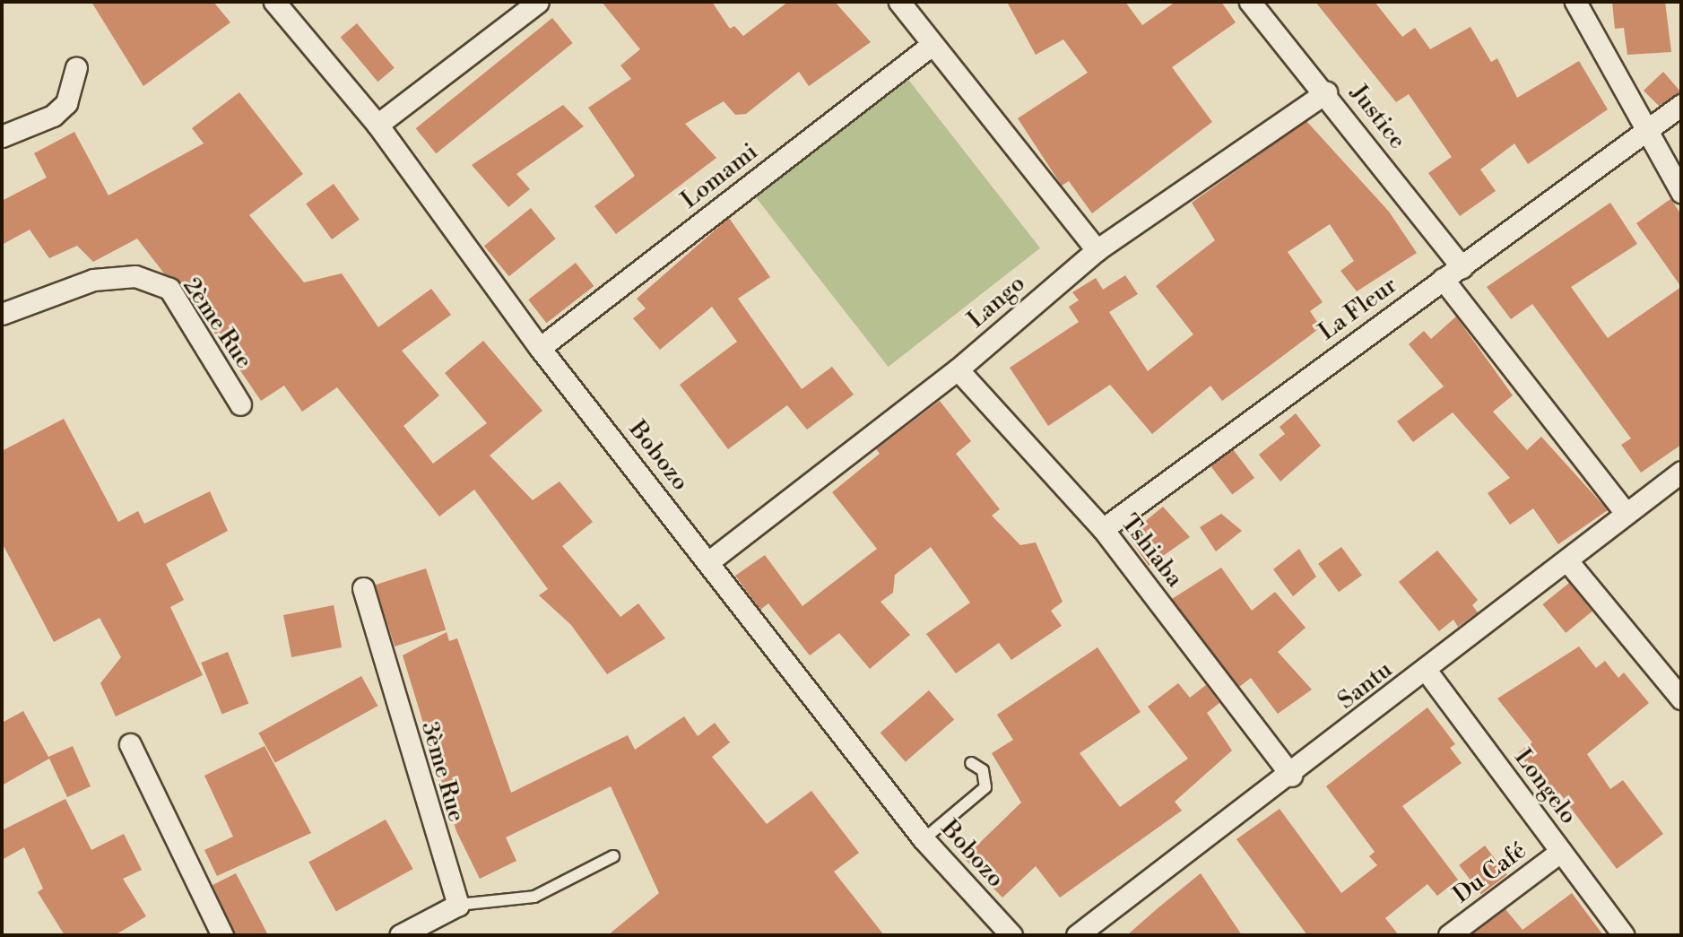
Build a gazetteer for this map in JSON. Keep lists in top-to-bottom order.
{
  "streets": {
    "street": [
      "Justice",
      "Lomami",
      "Lango",
      "La Fleur",
      "2ème Rue",
      "Bobozo",
      "Tshiaba",
      "Santu",
      "3ème Rue",
      "Longelo",
      "Du Café"
    ]
  },
  "crossings": [
    ["Justice", "Lango"],
    ["Justice", "La Fleur"],
    ["Lomami", "Bobozo"],
    ["Lango", "Bobozo"],
    ["Lango", "Tshiaba"],
    ["La Fleur", "Tshiaba"],
    ["Tshiaba", "Santu"],
    ["Santu", "Longelo"],
    ["Longelo", "Du Café"]
  ]
}
